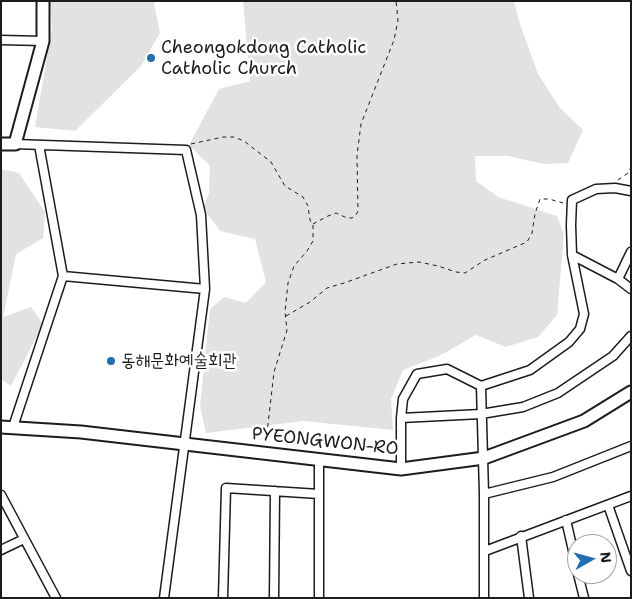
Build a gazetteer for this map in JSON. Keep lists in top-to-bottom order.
{
  "streets": {
    "street": ["PYEONGWON-RO"]
  },
  "places": ["Cheongokdong Catholic Catholic Church", "동해문화예술회관"],
  "north": "right"
}
